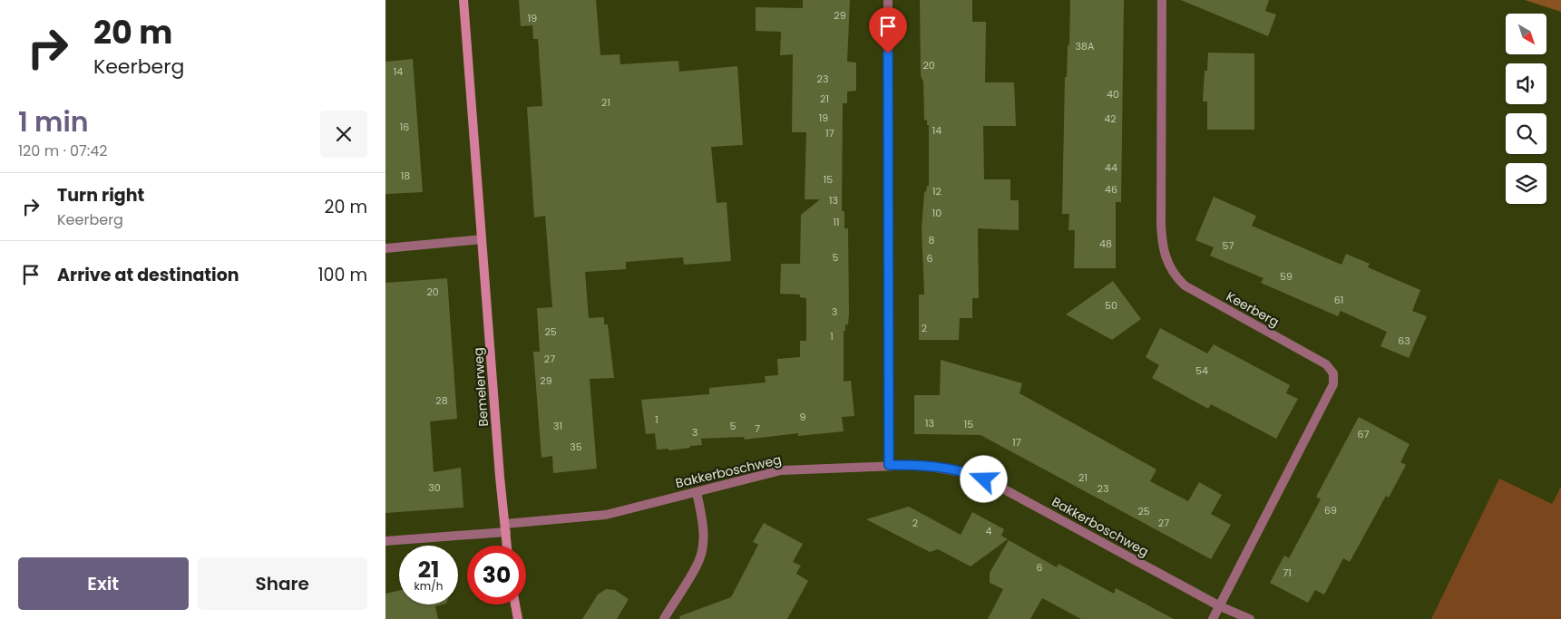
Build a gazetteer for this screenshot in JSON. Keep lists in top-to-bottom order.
{
  "streets": {
    "street": ["Keerberg", "Bemelerweg", "Bakkerboschweg"]
  },
  "crossings": [
    ["Keerberg", "Bakkerboschweg"],
    ["Bemelerweg", "Bakkerboschweg"]
  ],
  "house_numbers": [
    "29",
    "19",
    "38A",
    "20",
    "14",
    "23",
    "40",
    "21",
    "21",
    "19",
    "42",
    "16",
    "14",
    "17",
    "44",
    "18",
    "15",
    "46",
    "12",
    "13",
    "10",
    "11",
    "8",
    "48",
    "57",
    "5",
    "6",
    "59",
    "20",
    "61",
    "50",
    "3",
    "2",
    "25",
    "1",
    "63",
    "27",
    "54",
    "29",
    "28",
    "9",
    "1",
    "13",
    "15",
    "31",
    "5",
    "7",
    "3",
    "67",
    "17",
    "35",
    "21",
    "30",
    "23",
    "69",
    "25",
    "2",
    "27",
    "4",
    "6",
    "71"
  ],
  "north": "bottom right",
  "page": {
    "turn": ["20 m", "Keerberg"],
    "heading": ["1 min", "120 m · 07:42"],
    "list": [
      {
        "name": "Turn right",
        "note": "Keerberg",
        "value": "20 m"
      },
      {
        "name": "Arrive at destination",
        "value": "100 m"
      }
    ],
    "speed": "21 km/h",
    "limit": "30",
    "buttons": ["Exit", "Share"]
  }
}
